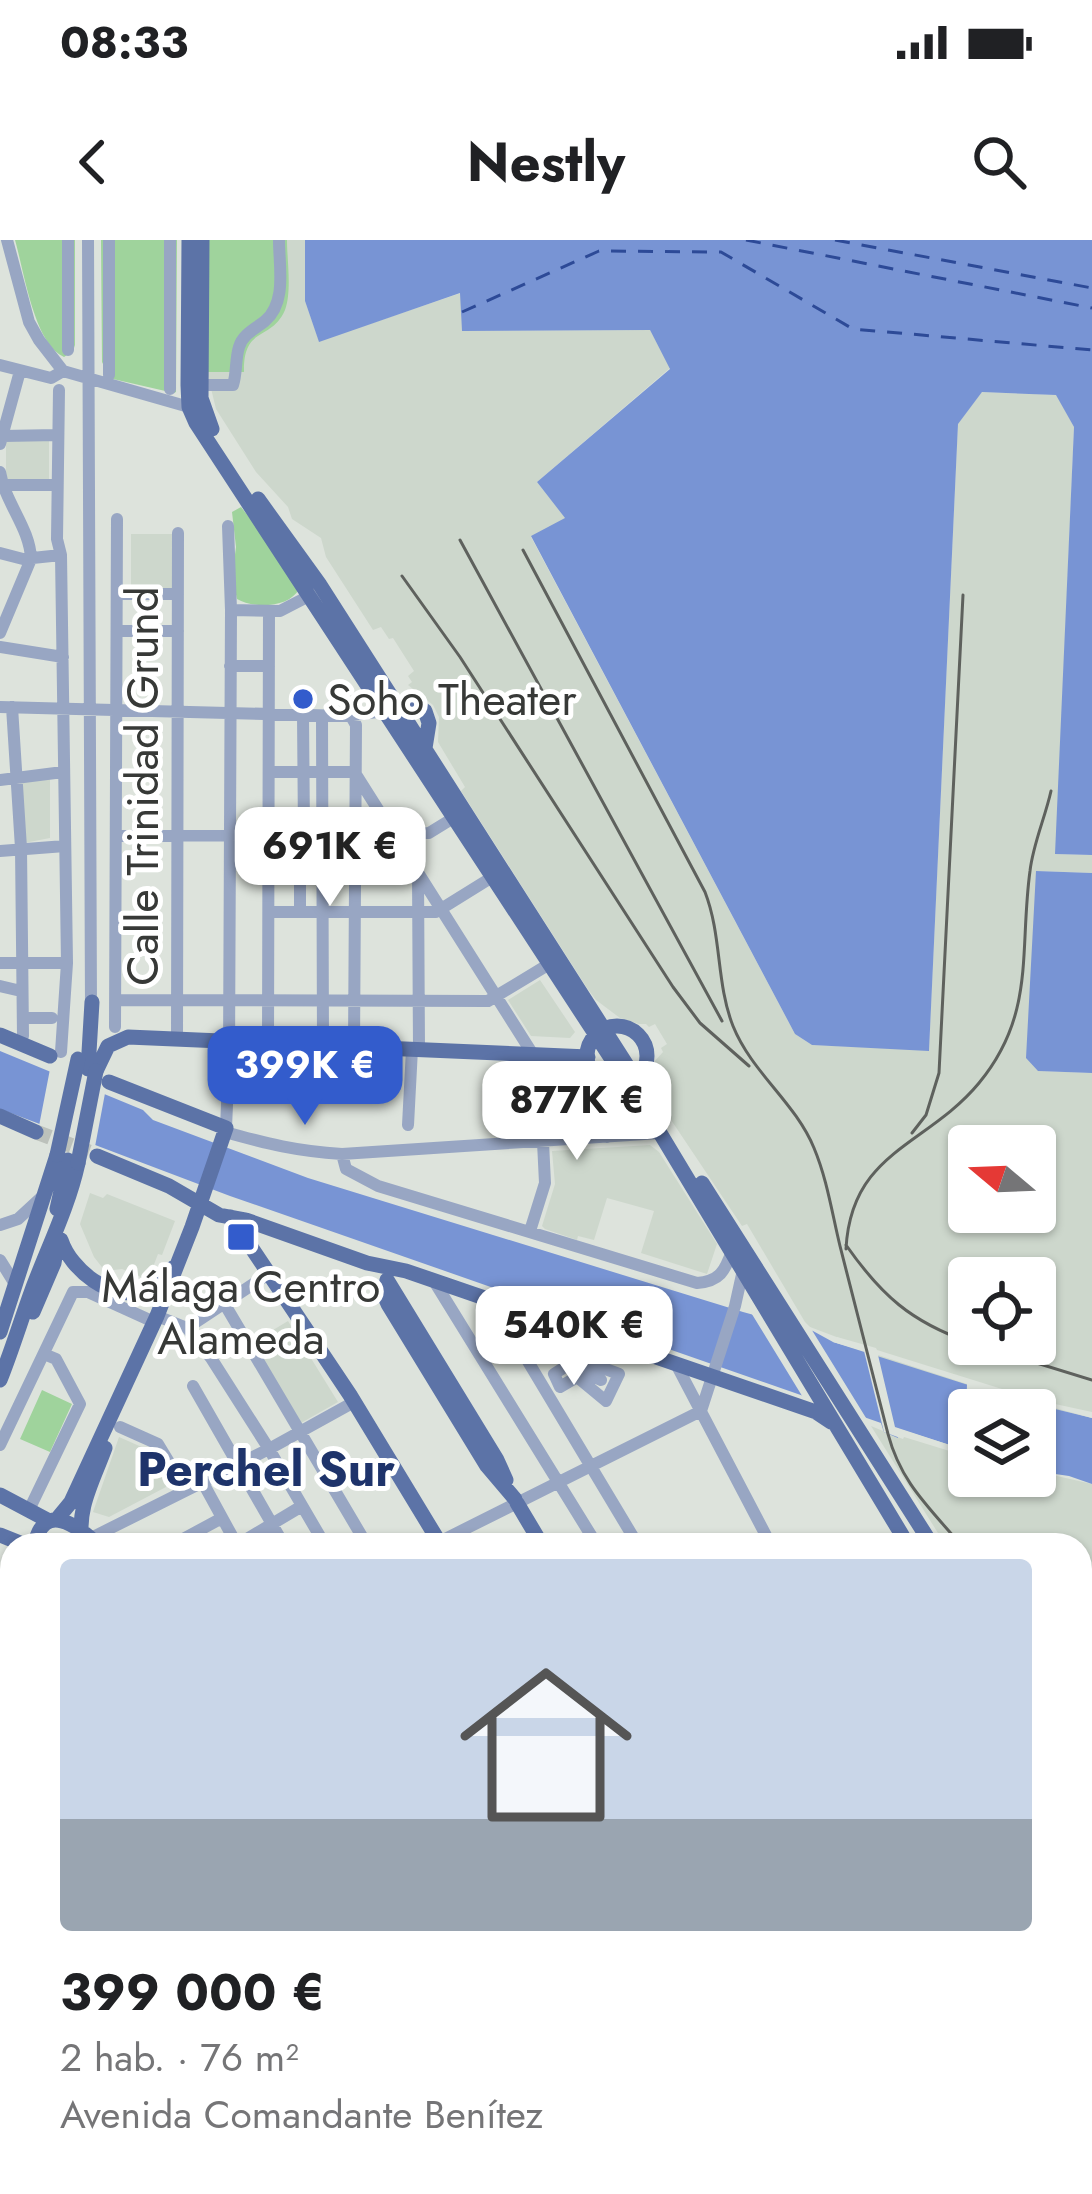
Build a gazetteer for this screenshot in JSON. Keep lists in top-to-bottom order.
{
  "streets": {
    "street": ["Calle Trinidad Grund"]
  },
  "districts": ["Perchel Sur"],
  "places": {
    "other": ["Soho Theater"],
    "transit": ["Málaga Centro Alameda"]
  },
  "north": "left",
  "page": {
    "status": "08:33",
    "header": "Nestly",
    "price": [
      "691K €",
      "399K €",
      "877K €",
      "540K €"
    ],
    "list": [
      {
        "name": "399 000 €",
        "note": "2 hab. · 76 m² · Avenida Comandante Benítez"
      }
    ]
  }
}
